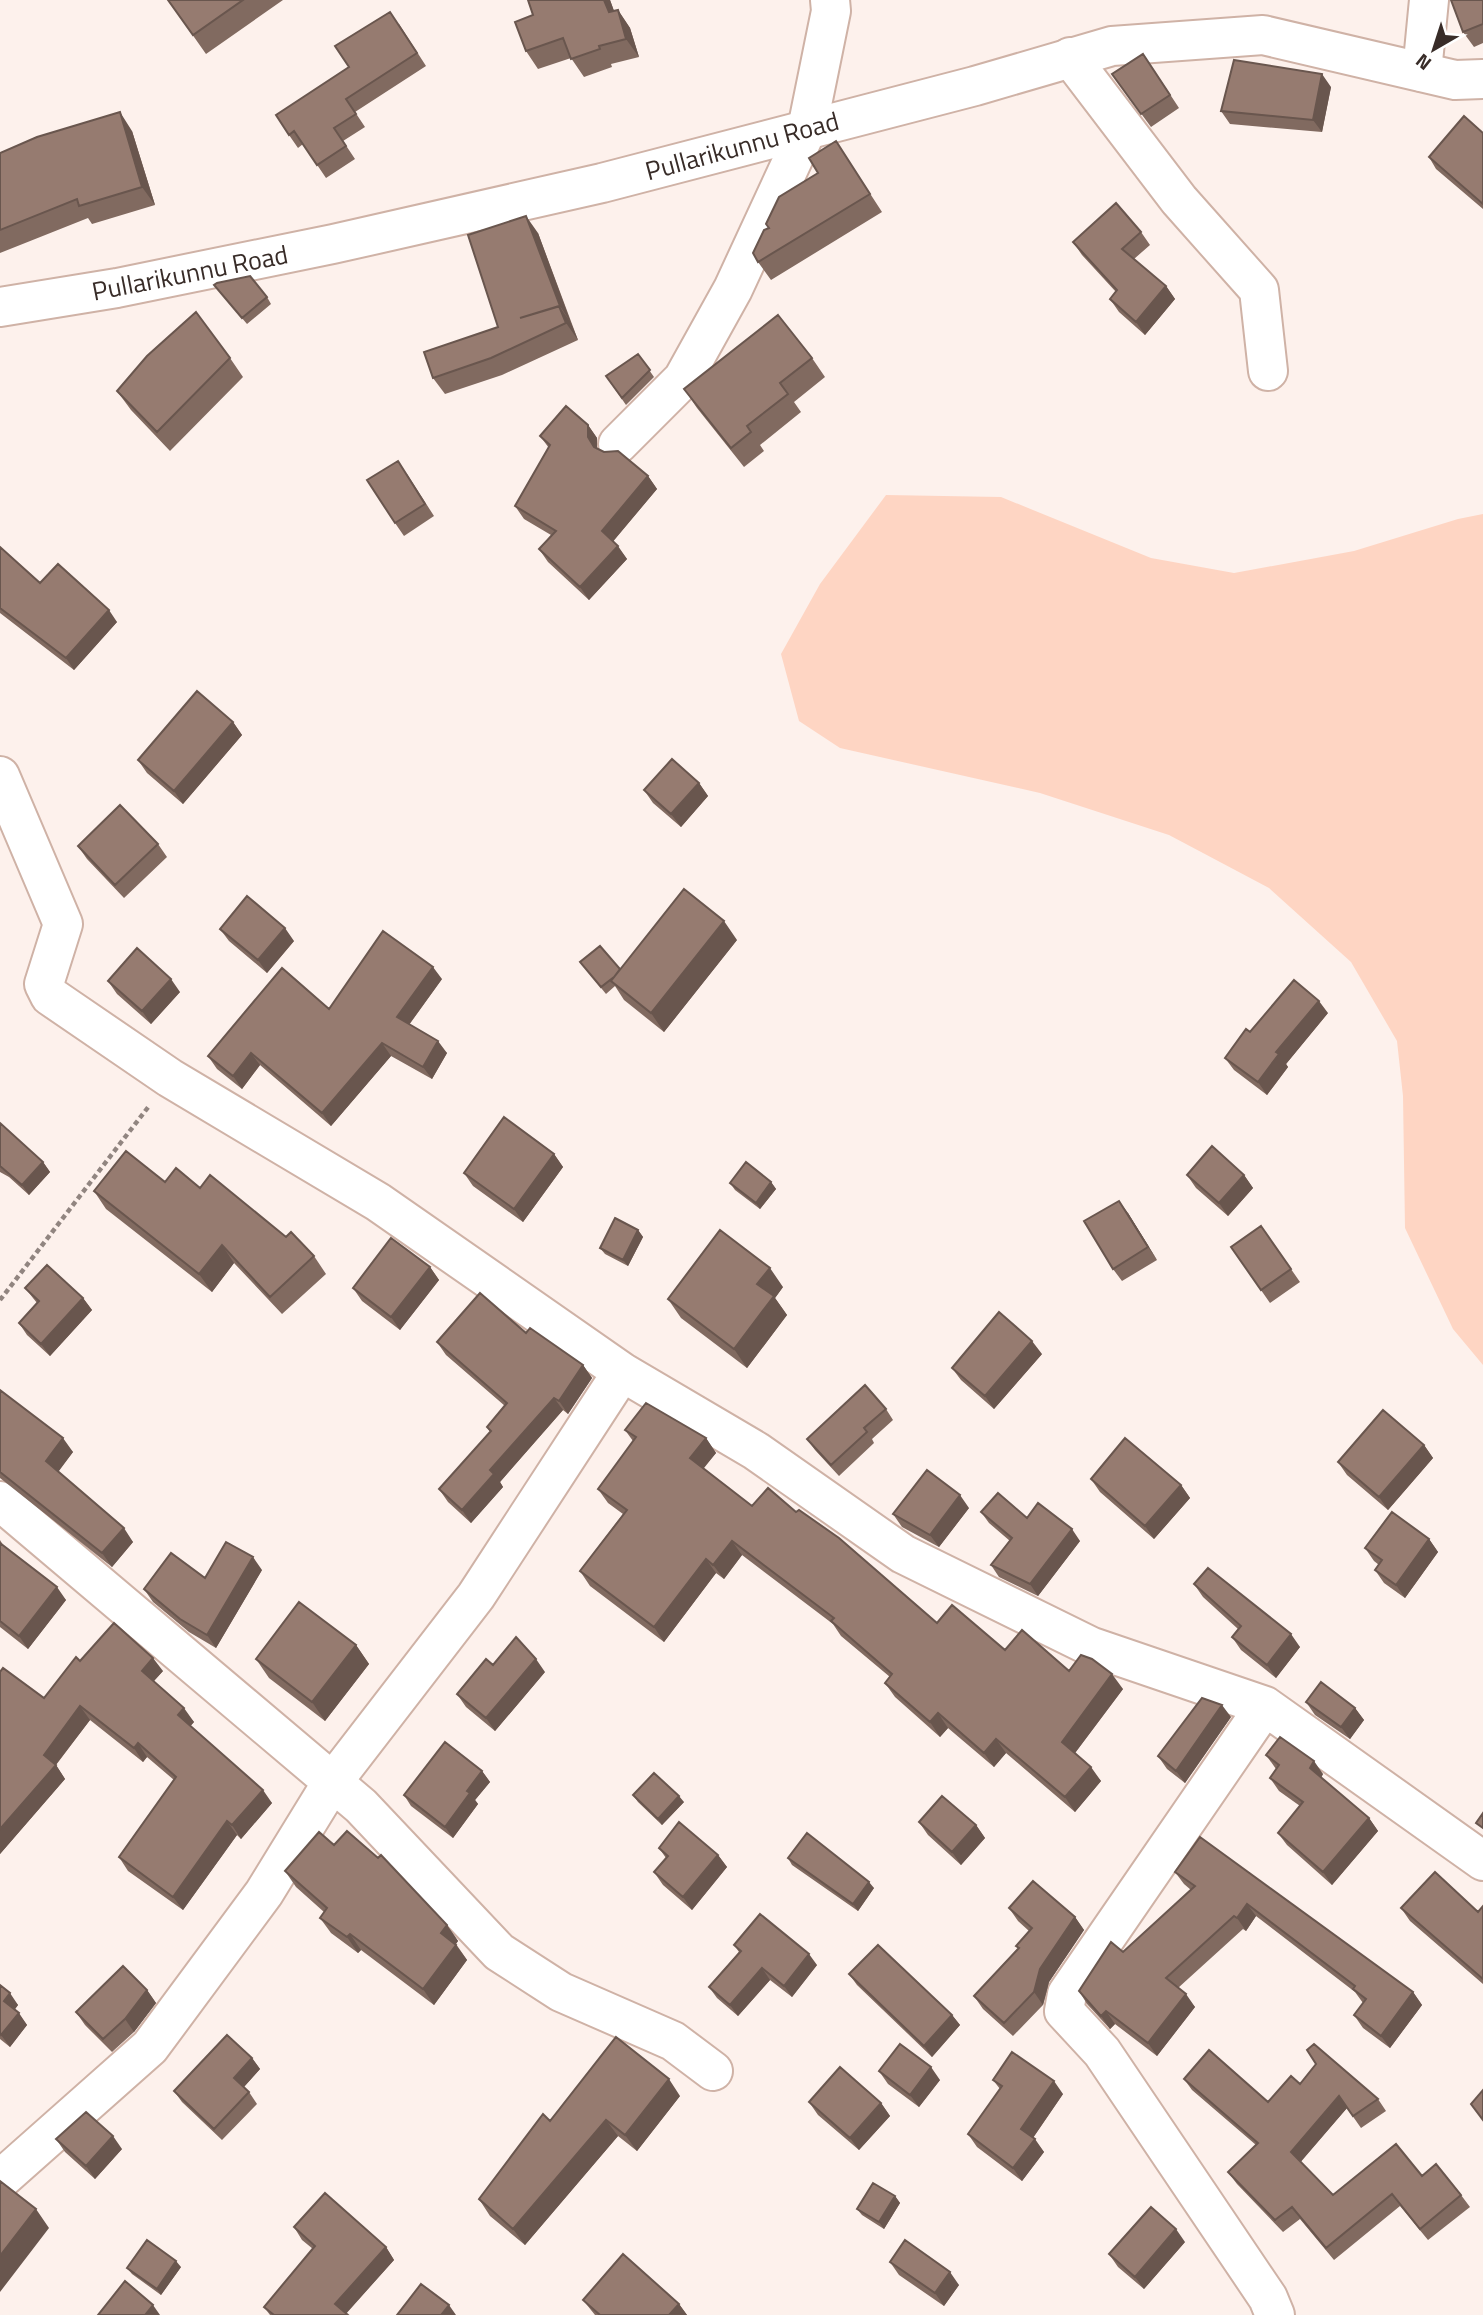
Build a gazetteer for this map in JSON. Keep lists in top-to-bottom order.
{
  "streets": {
    "street": ["Pullarikunnu Road"]
  },
  "north": "bottom left"
}
